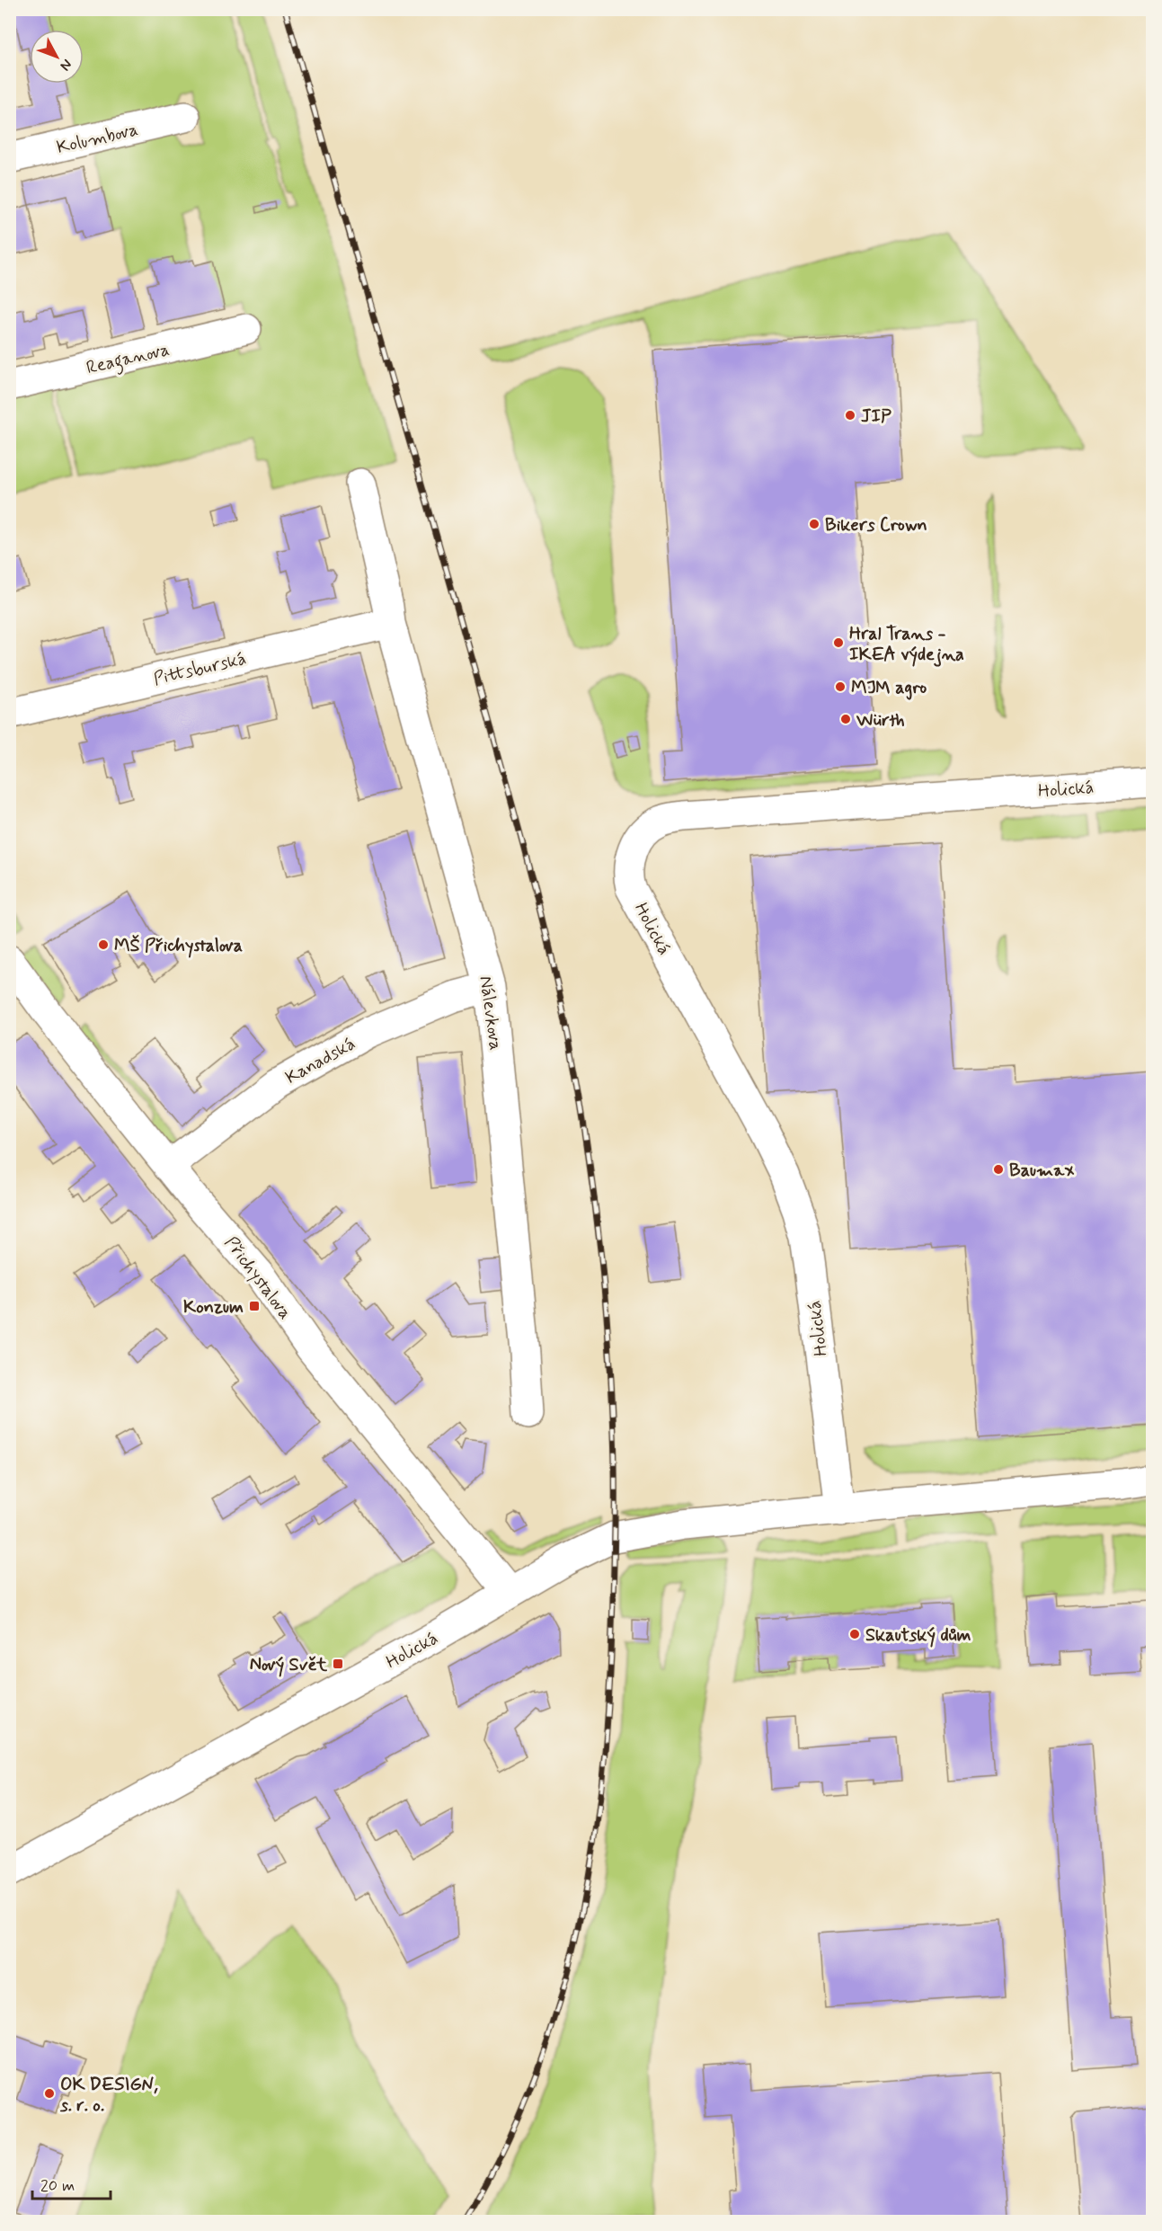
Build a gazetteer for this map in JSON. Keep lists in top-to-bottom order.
{
  "streets": {
    "street": [
      "Kolumbova",
      "Reaganova",
      "Pittsburská",
      "Holická",
      "Nálevkova",
      "Kanadská",
      "Přichystalova"
    ]
  },
  "crossings": [
    ["Pittsburská", "Nálevkova"],
    ["Holická", "Přichystalova"],
    ["Nálevkova", "Kanadská"],
    ["Kanadská", "Přichystalova"]
  ],
  "places": {
    "other": [
      "JIP",
      "Bikers Crown",
      "Hral Trans - IKEA výdejna",
      "MJM agro",
      "Würth",
      "MŠ Přichystalova",
      "Baumax",
      "Skautský dům",
      "OK DESIGN, s. r. o."
    ],
    "transit": ["Konzum", "Nový Svět"]
  },
  "scale_bar": "20 m",
  "north": "bottom right"
}
